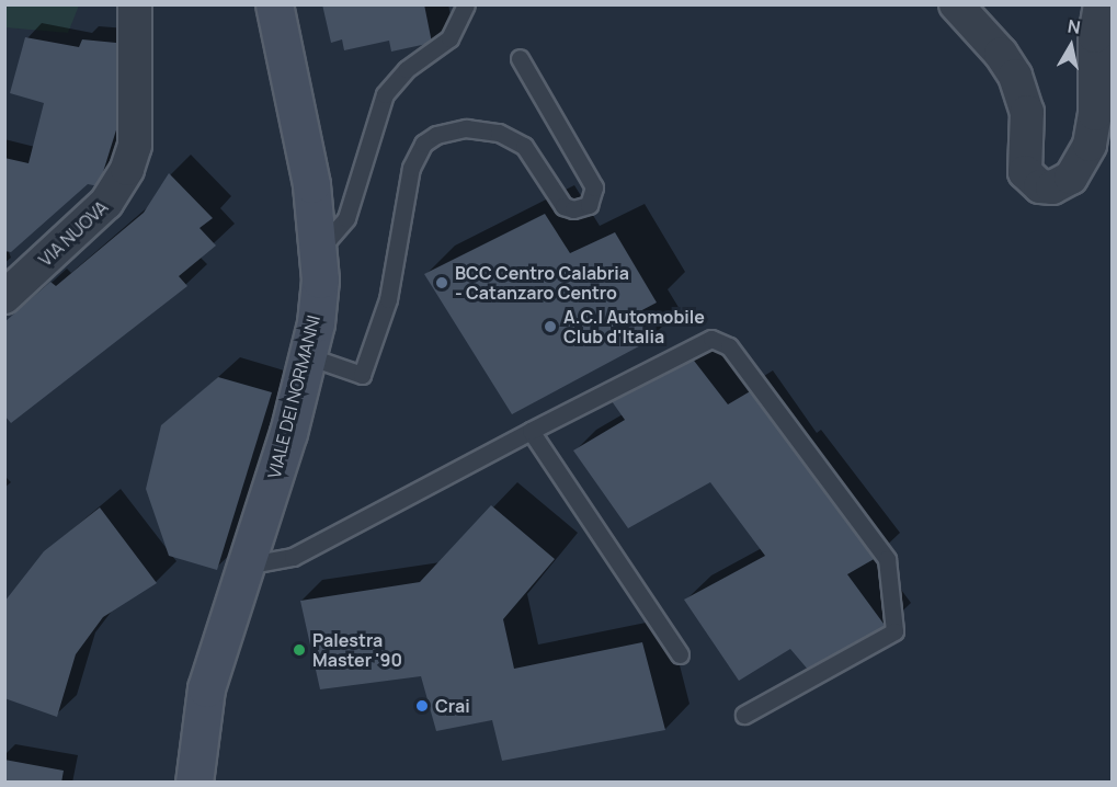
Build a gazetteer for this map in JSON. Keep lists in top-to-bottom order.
{
  "streets": {
    "street": ["VIA NUOVA", "VIALE DEI NORMANNI"]
  },
  "places": [
    "BCC Centro Calabria - Catanzaro Centro",
    "A.C.I Automobile Club d'Italia",
    "Palestra Master '90",
    "Crai"
  ],
  "north": "top"
}
